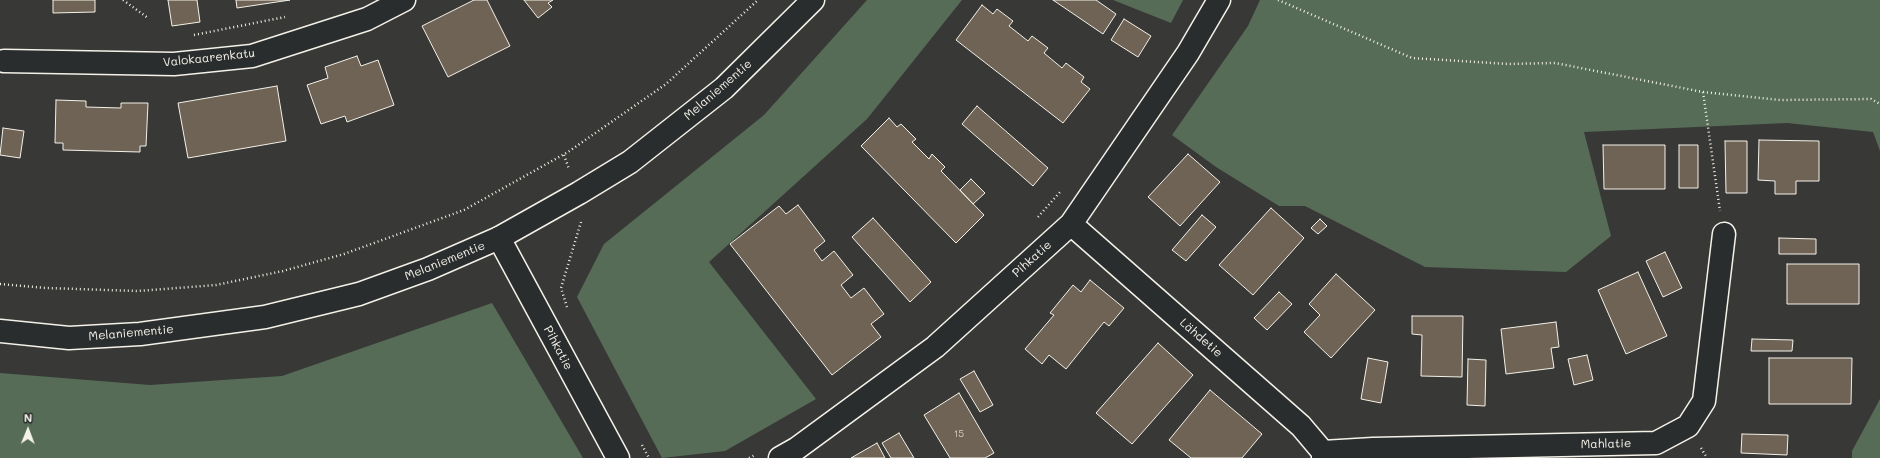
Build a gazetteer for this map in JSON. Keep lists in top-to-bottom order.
{
  "streets": {
    "street": [
      "Valokaarenkatu",
      "Melaniementie",
      "Pihkatie",
      "Lähdetie",
      "Mahlatie"
    ]
  },
  "crossings": [
    ["Melaniementie", "Pihkatie"],
    ["Pihkatie", "Lähdetie"],
    ["Lähdetie", "Mahlatie"]
  ],
  "house_numbers": ["15"],
  "north": "top"
}
